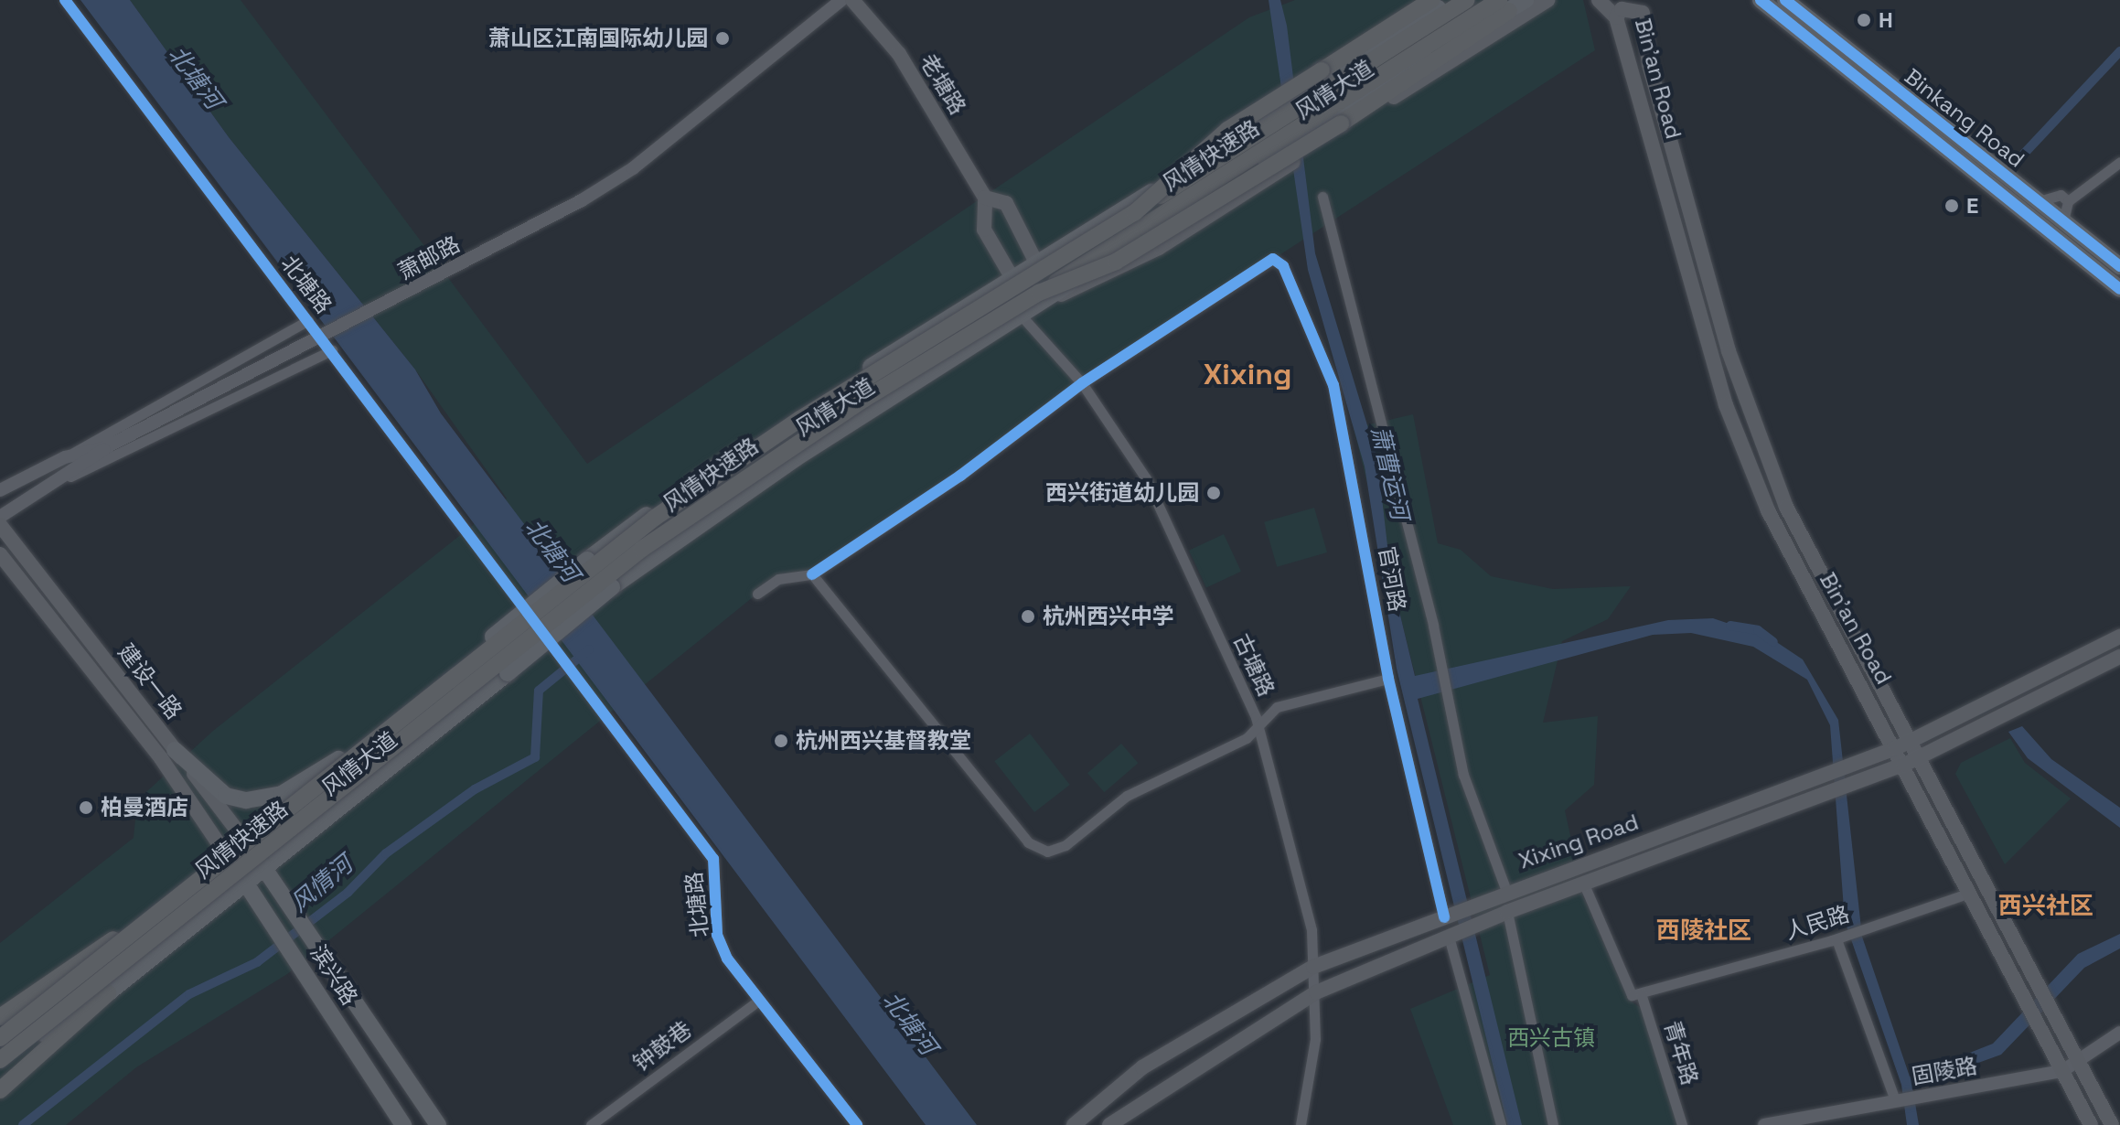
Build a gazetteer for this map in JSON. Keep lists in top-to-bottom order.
{
  "streets": {
    "highway": ["风情快速路"],
    "main road": [
      "Bin'an Road",
      "老塘路",
      "风情大道",
      "Binkang Road",
      "建设一路",
      "Xixing Road",
      "滨兴路"
    ],
    "street": [
      "萧邮路",
      "北塘路",
      "官河路",
      "古塘路",
      "人民路",
      "钟鼓巷",
      "青年路",
      "固陵路"
    ]
  },
  "crossings": [
    ["Bin'an Road", "Xixing Road"],
    ["Bin'an Road", "人民路"],
    ["Bin'an Road", "固陵路"],
    ["老塘路", "风情大道"],
    ["老塘路", "古塘路"],
    ["风情大道", "风情快速路"],
    ["风情大道", "古塘路"],
    ["风情大道", "建设一路"],
    ["风情大道", "滨兴路"],
    ["萧邮路", "北塘路"],
    ["北塘路", "钟鼓巷"],
    ["官河路", "古塘路"],
    ["官河路", "Xixing Road"],
    ["古塘路", "Xixing Road"],
    ["建设一路", "滨兴路"],
    ["Xixing Road", "青年路"],
    ["人民路", "青年路"]
  ],
  "districts": ["Xixing", "西兴社区", "西陵社区"],
  "water": ["北塘河", "萧曹运河", "风情河"],
  "parks": ["西兴古镇"],
  "places": [
    "H",
    "萧山区江南国际幼儿园",
    "E",
    "西兴街道幼儿园",
    "杭州西兴中学",
    "杭州西兴基督教堂",
    "柏曼酒店"
  ]
}
